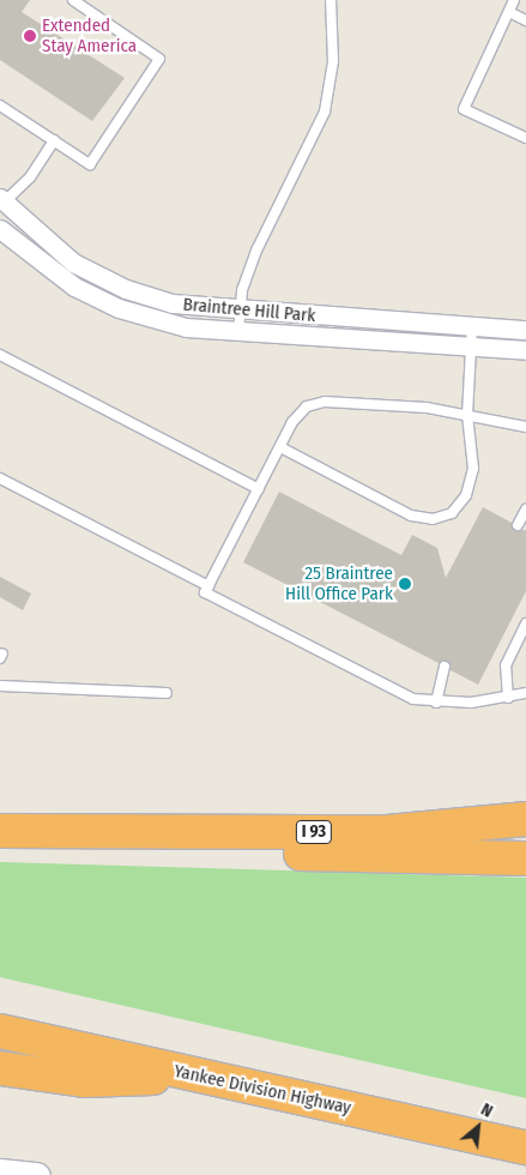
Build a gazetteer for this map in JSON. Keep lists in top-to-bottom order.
{
  "streets": {
    "highway": ["I 93", "Yankee Division Highway"],
    "street": ["Braintree Hill Park"]
  },
  "places": ["Extended Stay America", "25 Braintree Hill Office Park"],
  "north": "top right"
}
